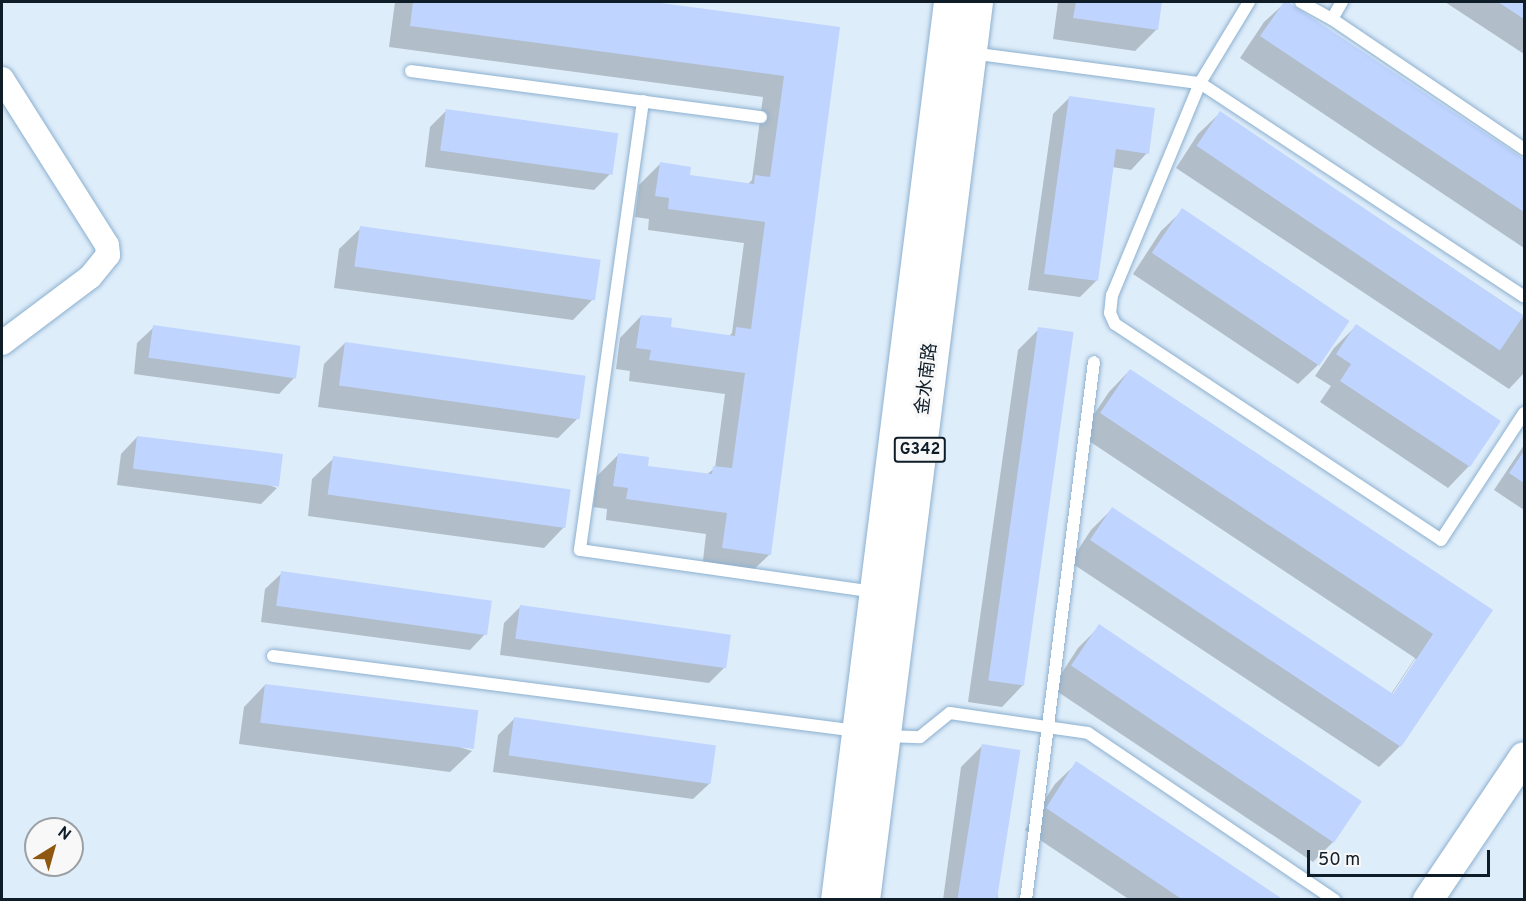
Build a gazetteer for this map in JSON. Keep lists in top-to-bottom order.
{
  "streets": {
    "highway": ["金水南路", "G342"]
  },
  "scale_bar": "50 m",
  "north": "top right"
}
